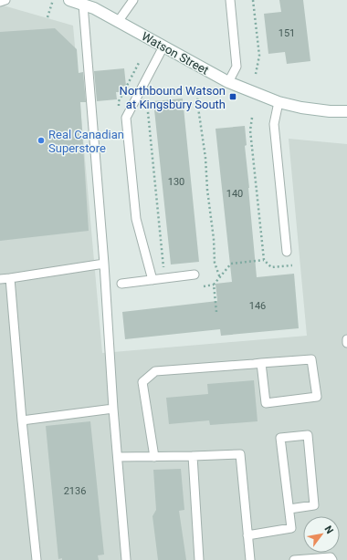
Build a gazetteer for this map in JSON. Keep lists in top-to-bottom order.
{
  "streets": {
    "street": ["Watson Street"]
  },
  "places": {
    "transit": ["Northbound Watson at Kingsbury South"],
    "other": ["Real Canadian Superstore"]
  },
  "house_numbers": [
    "151",
    "130",
    "140",
    "146",
    "2136"
  ],
  "north": "top right"
}
